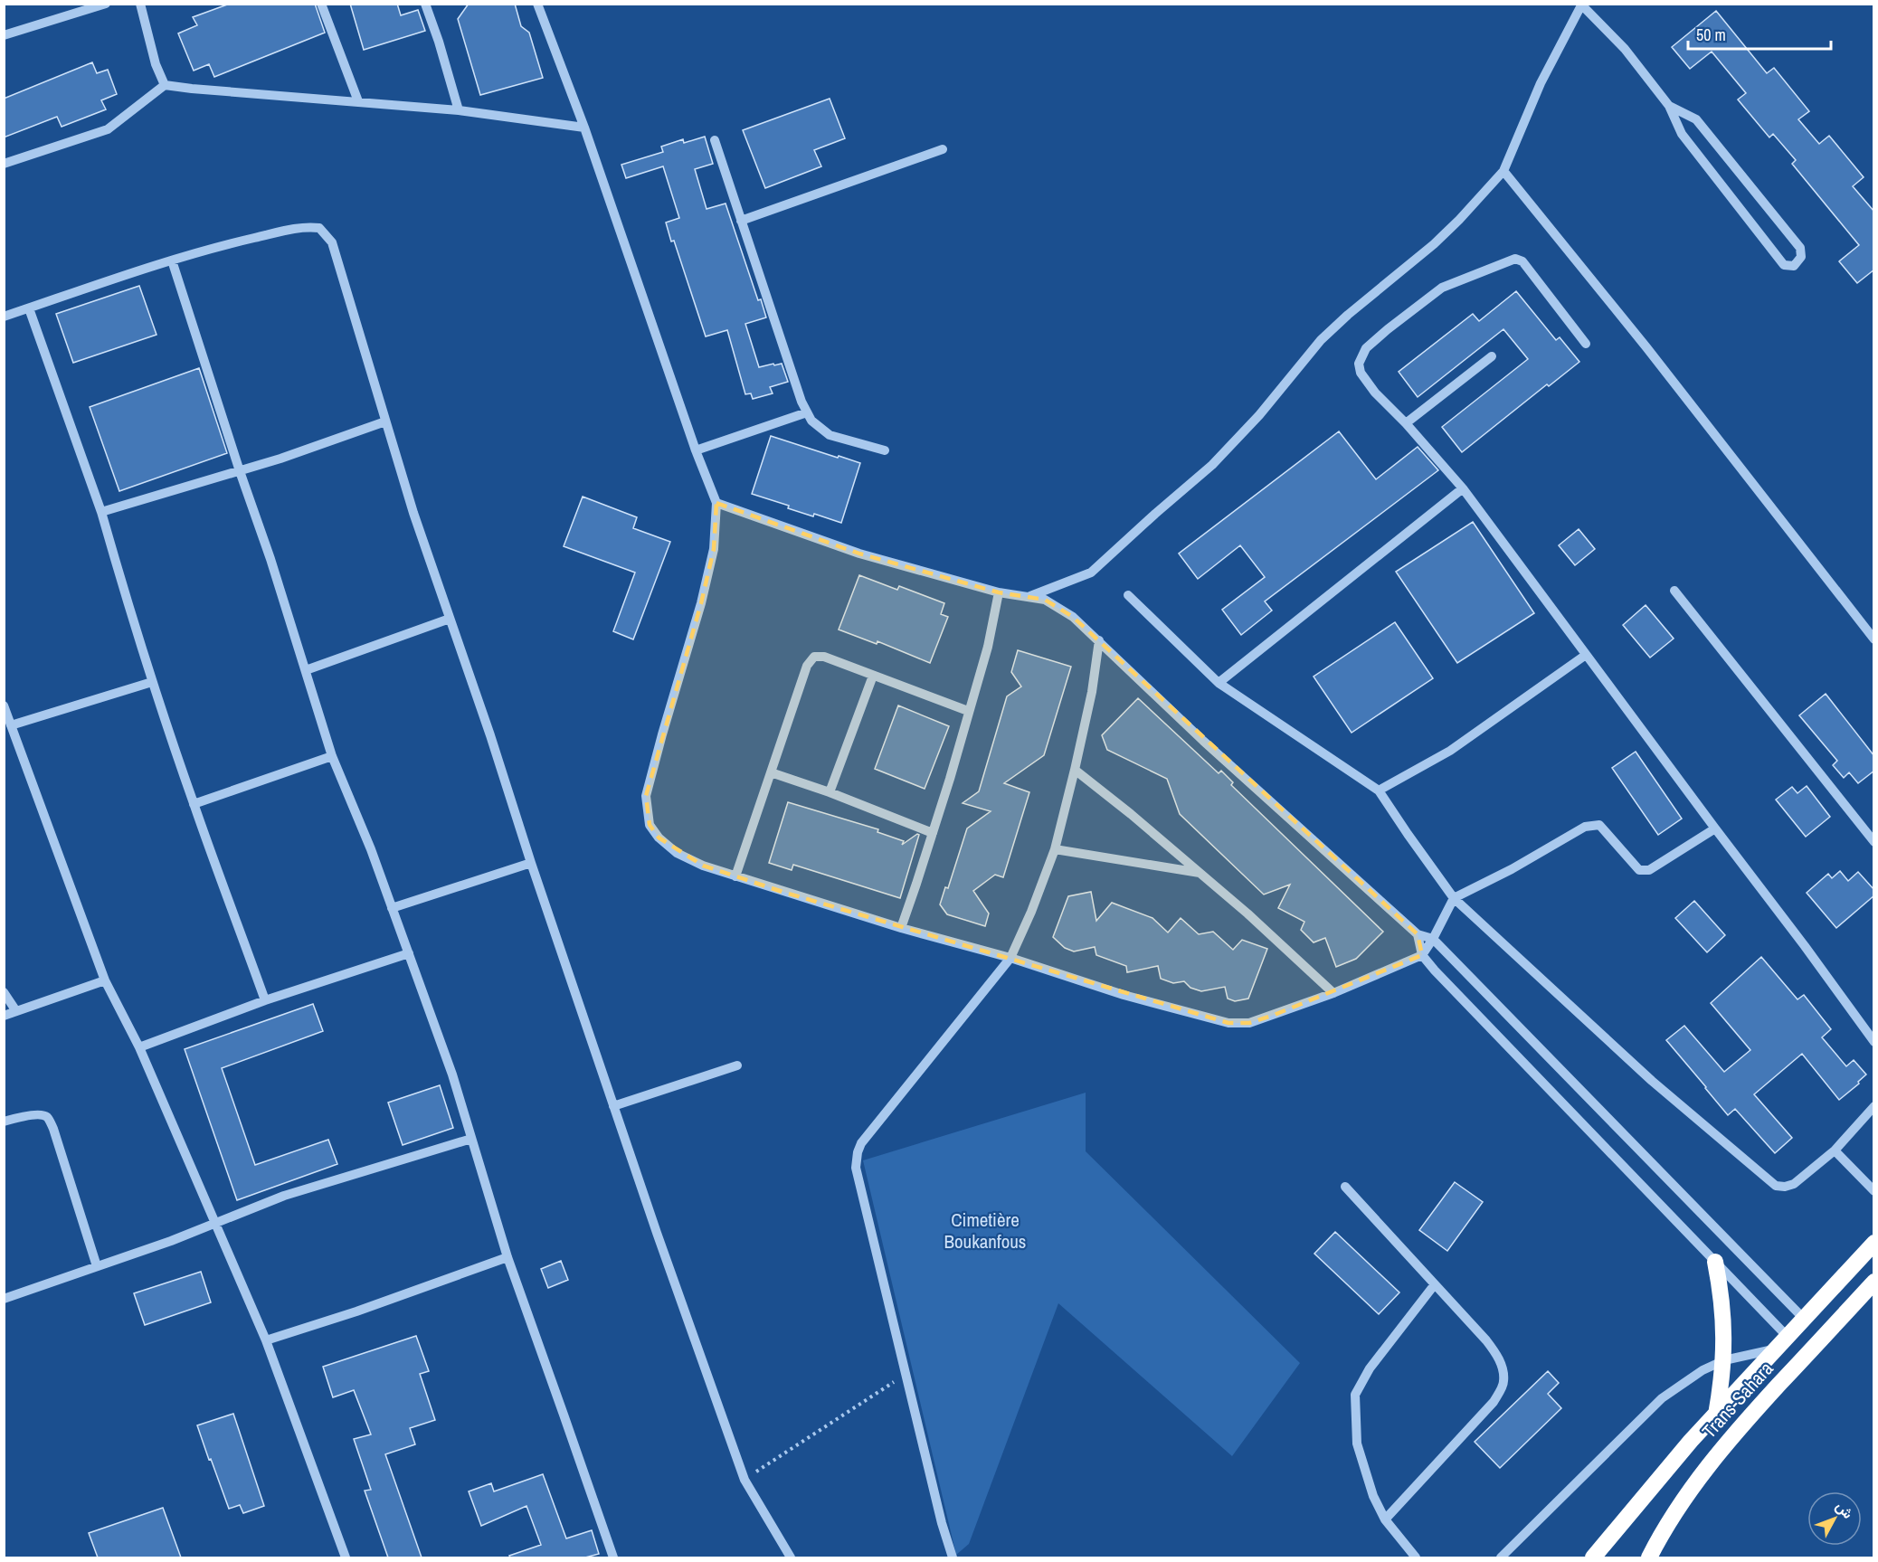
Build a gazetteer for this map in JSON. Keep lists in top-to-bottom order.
{
  "streets": {
    "highway": ["Trans-Sahara"]
  },
  "parks": ["Cimetière Boukanfous"],
  "scale_bar": "50 m",
  "north": "top right"
}
